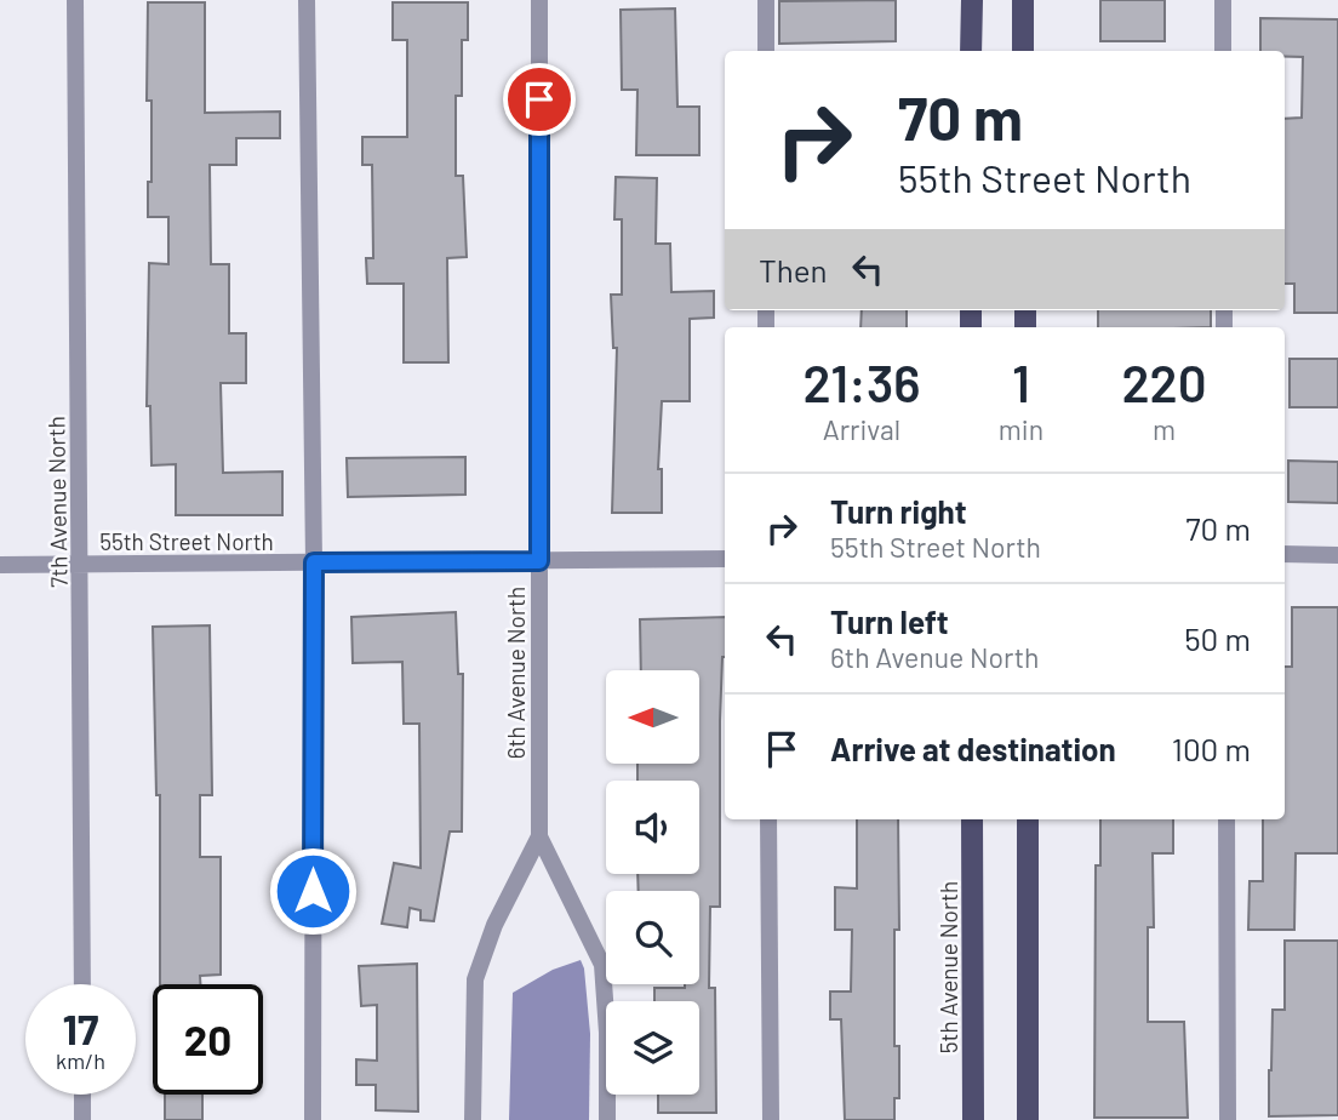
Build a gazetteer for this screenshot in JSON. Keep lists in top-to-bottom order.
{
  "streets": {
    "main road": ["5th Avenue North"],
    "street": ["7th Avenue North", "55th Street North", "6th Avenue North"]
  },
  "crossings": [
    ["7th Avenue North", "55th Street North"],
    ["55th Street North", "6th Avenue North"]
  ],
  "north": "left",
  "page": {
    "turn": ["70 m", "55th Street North"],
    "then": "Then",
    "eta": [
      "21:36",
      "Arrival",
      "1",
      "min",
      "220",
      "m"
    ],
    "list": [
      {
        "name": "Turn right",
        "note": "55th Street North",
        "value": "70 m"
      },
      {
        "name": "Turn left",
        "note": "6th Avenue North",
        "value": "50 m"
      },
      {
        "name": "Arrive at destination",
        "value": "100 m"
      }
    ],
    "speed": "17 km/h",
    "limit": "20"
  }
}
